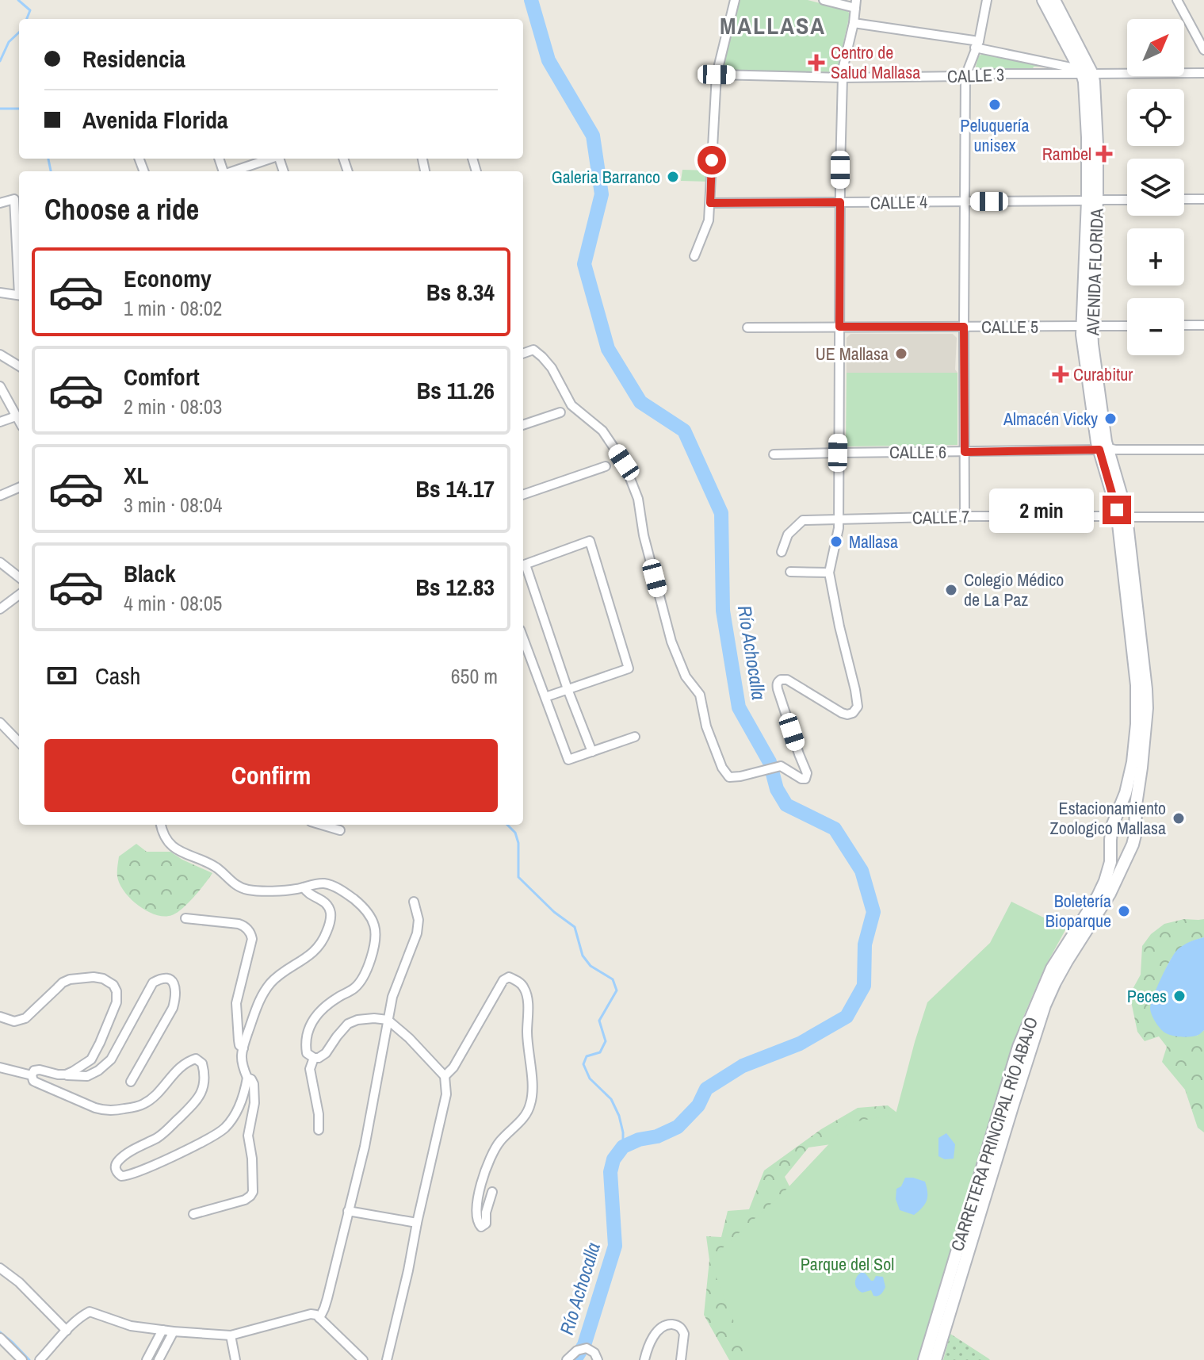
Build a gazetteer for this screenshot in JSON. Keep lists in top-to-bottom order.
{
  "streets": {
    "main road": ["AVENIDA FLORIDA", "CARRETERA PRINCIPAL RÍO ABAJO"],
    "street": [
      "CALLE 3",
      "CALLE 4",
      "CALLE 5",
      "CALLE 6",
      "CALLE 7"
    ]
  },
  "crossings": [
    ["CALLE 3", "AVENIDA FLORIDA"],
    ["CALLE 4", "AVENIDA FLORIDA"],
    ["AVENIDA FLORIDA", "CALLE 5"],
    ["AVENIDA FLORIDA", "CALLE 6"],
    ["AVENIDA FLORIDA", "CALLE 7"],
    ["AVENIDA FLORIDA", "CARRETERA PRINCIPAL RÍO ABAJO"]
  ],
  "districts": ["MALLASA"],
  "water": ["Río Achocalla"],
  "parks": ["Parque del Sol"],
  "places": {
    "health": ["Centro de Salud Mallasa", "Rambel", "Curabitur"],
    "other": [
      "Peluquería unisex",
      "Galeria Barranco",
      "UE Mallasa",
      "Almacén Vicky",
      "Mallasa",
      "Colegio Médico de La Paz",
      "Estacionamiento Zoologico Mallasa",
      "Boletería Bioparque",
      "Peces"
    ]
  },
  "north": "top right",
  "page": {
    "map_buttons": ["+", "−"],
    "banner": ["Residencia", "Avenida Florida"],
    "heading": "Choose a ride",
    "list": [
      {
        "name": "Economy",
        "note": "1 min · 08:02",
        "value": "Bs 8.34"
      },
      {
        "name": "Comfort",
        "note": "2 min · 08:03",
        "value": "Bs 11.26"
      },
      {
        "name": "XL",
        "note": "3 min · 08:04",
        "value": "Bs 14.17"
      },
      {
        "name": "Black",
        "note": "4 min · 08:05",
        "value": "Bs 12.83"
      }
    ],
    "bubble": "2 min",
    "pay": ["Cash", "650 m"],
    "buttons": "Confirm"
  }
}
